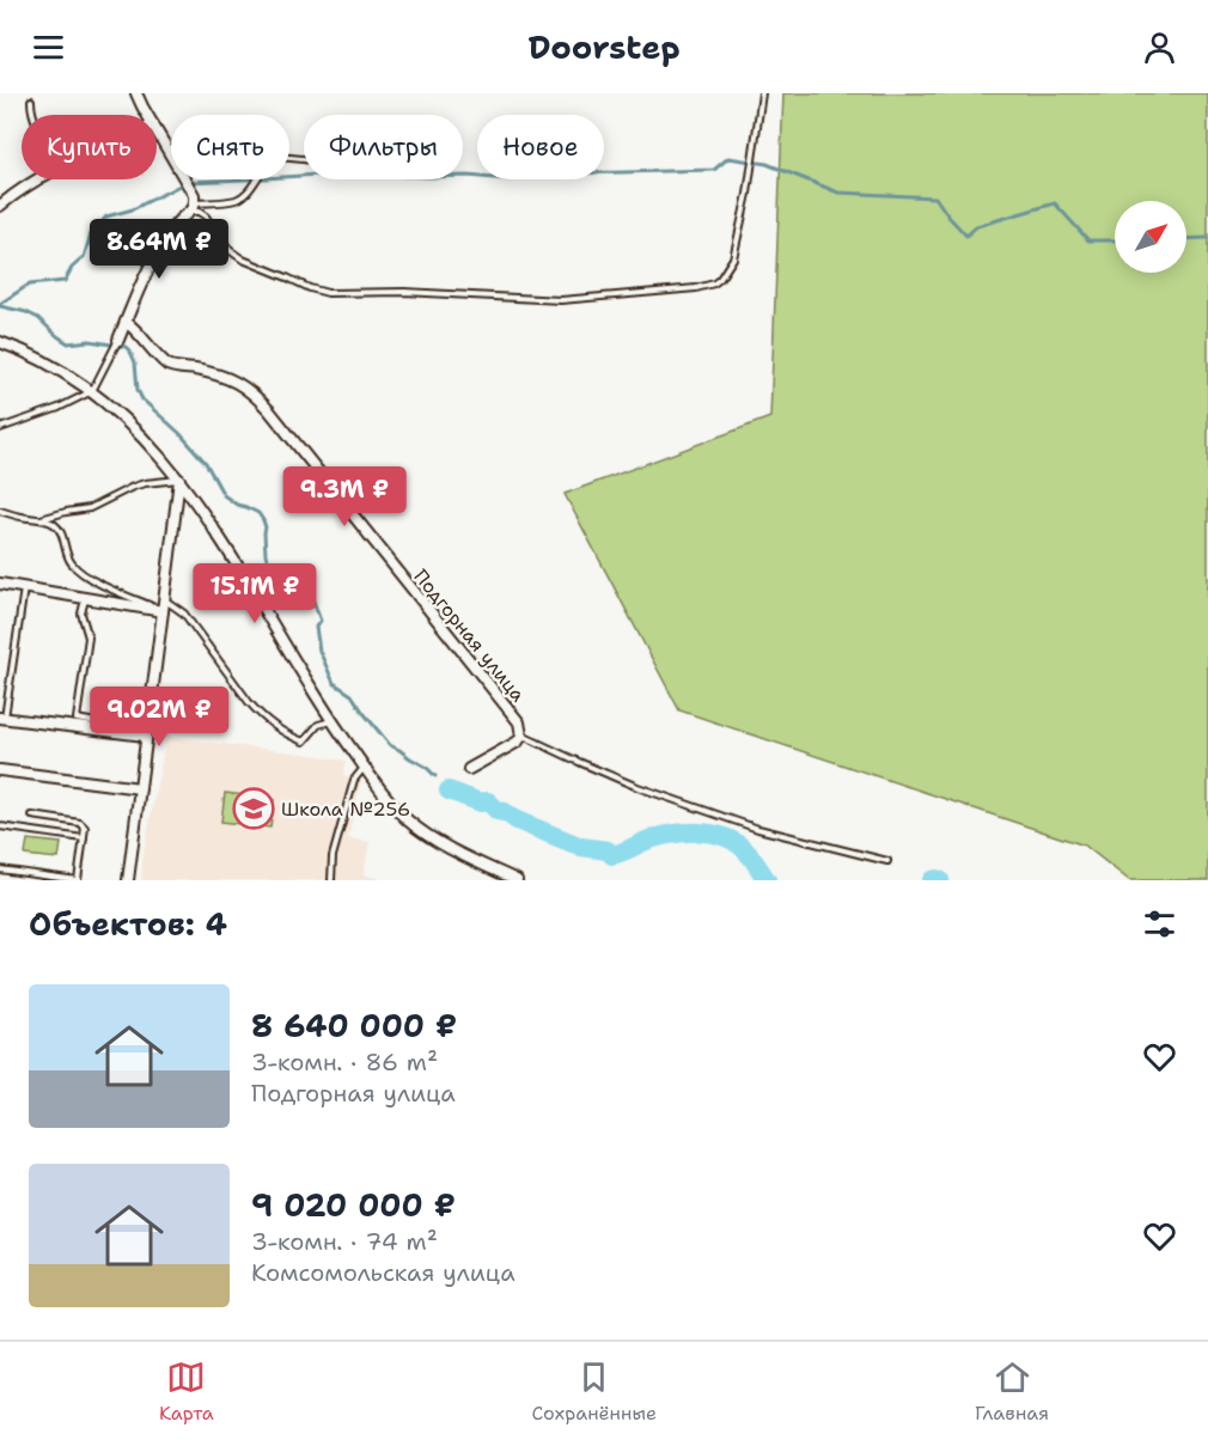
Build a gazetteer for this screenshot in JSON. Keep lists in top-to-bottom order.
{
  "streets": {
    "street": ["Подгорная улица"]
  },
  "places": {
    "school or university": ["Школа №256"]
  },
  "north": "top right",
  "page": {
    "header": "Doorstep",
    "chip": [
      "Купить",
      "Снять",
      "Фильтры",
      "Новое"
    ],
    "price": [
      "8.64M ₽",
      "9.3M ₽",
      "15.1M ₽",
      "9.02M ₽"
    ],
    "heading": "Объектов: 4",
    "list": [
      {
        "name": "8 640 000 ₽",
        "note": "3-комн. · 86 m² · Подгорная улица"
      },
      {
        "name": "9 020 000 ₽",
        "note": "3-комн. · 74 m² · Комсомольская улица"
      }
    ],
    "tabs": ["Карта", "Сохранённые", "Главная"]
  }
}
